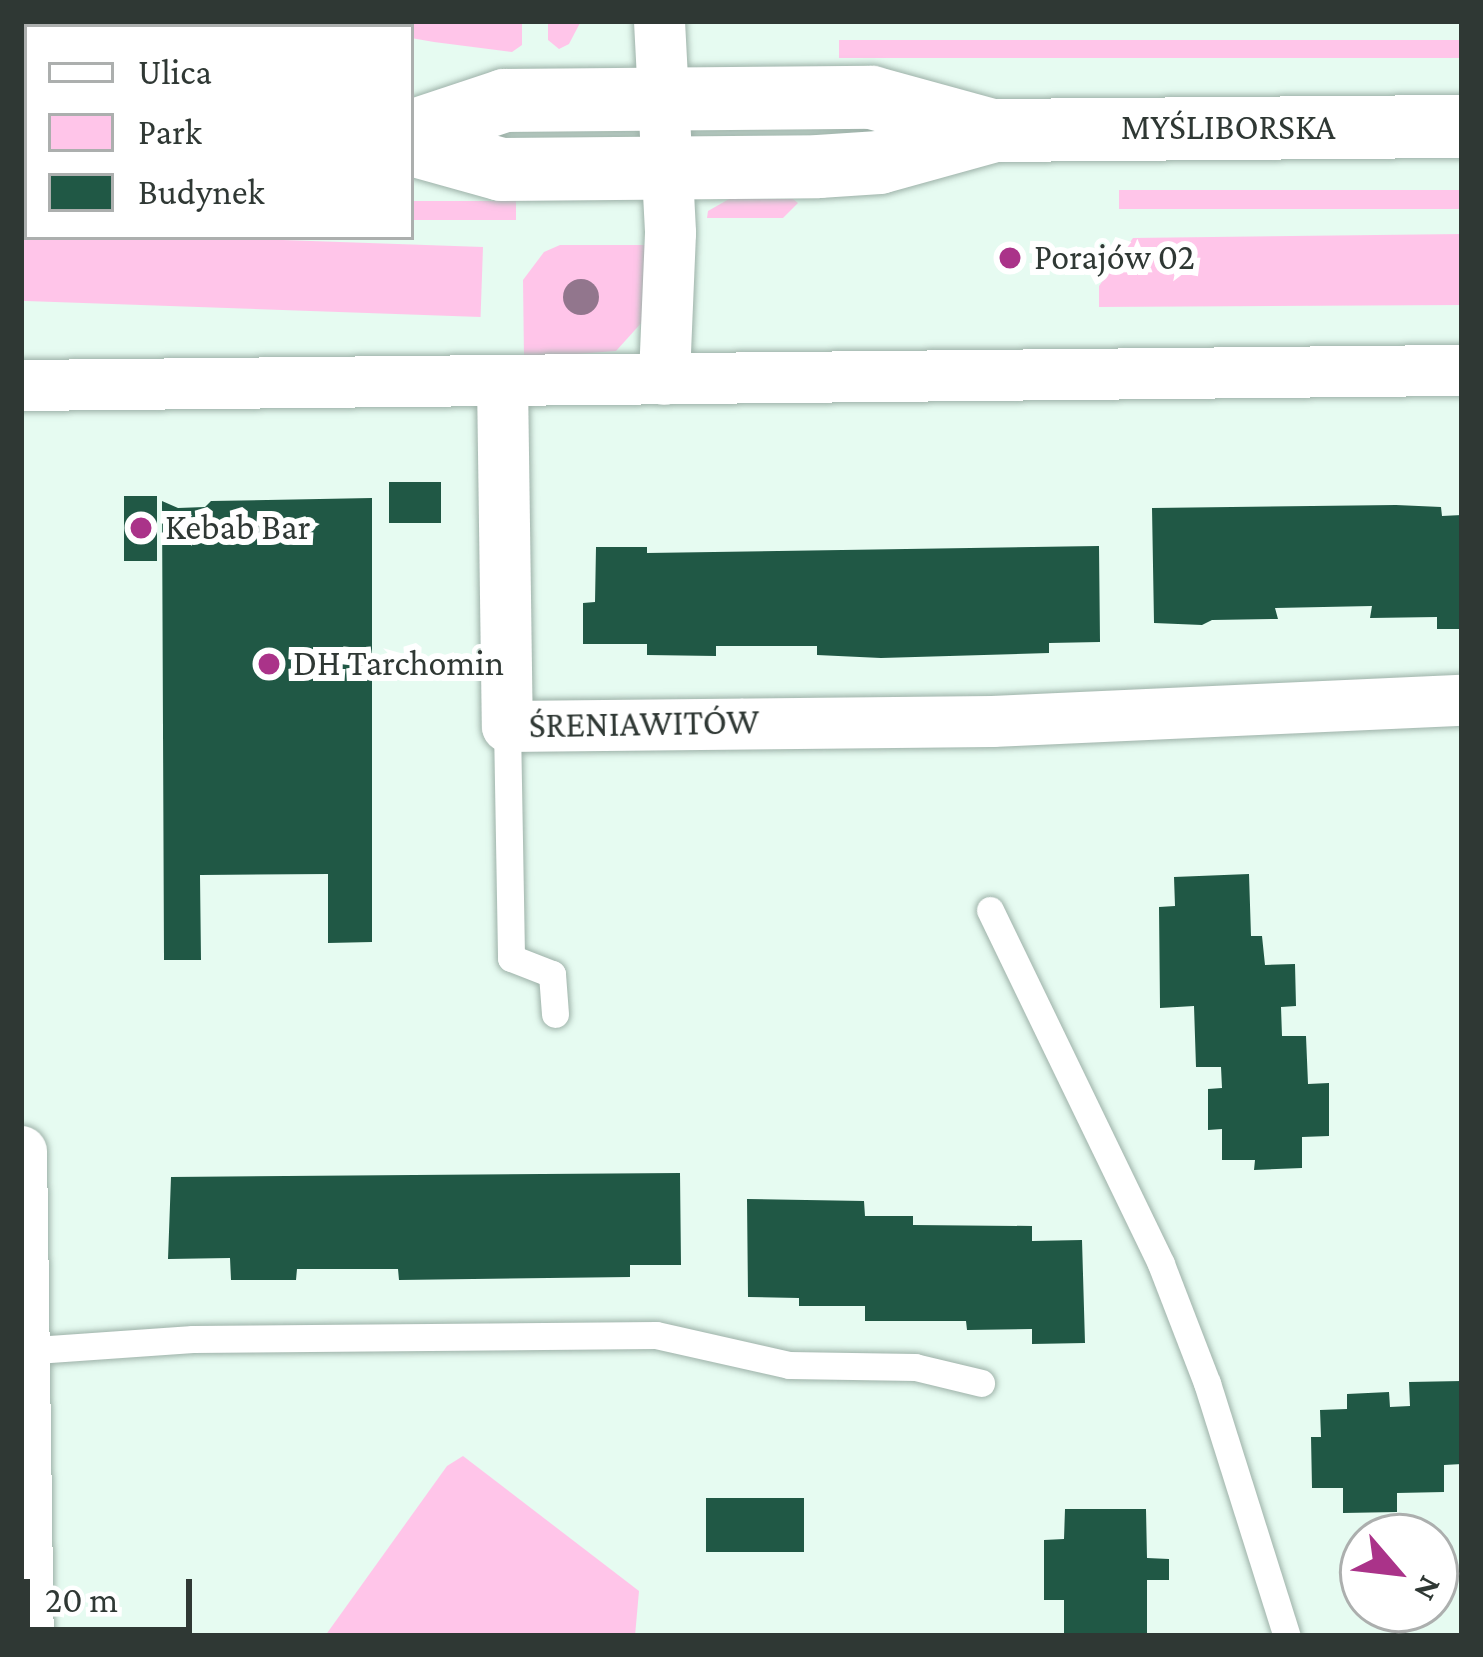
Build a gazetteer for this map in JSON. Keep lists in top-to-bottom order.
{
  "streets": {
    "street": ["MYŚLIBORSKA", "ŚRENIAWITÓW"]
  },
  "places": ["Porajów 02", "Kebab Bar", "DH Tarchomin"],
  "legend": ["Ulica", "Park", "Budynek"],
  "scale_bar": "20 m",
  "north": "bottom right"
}
